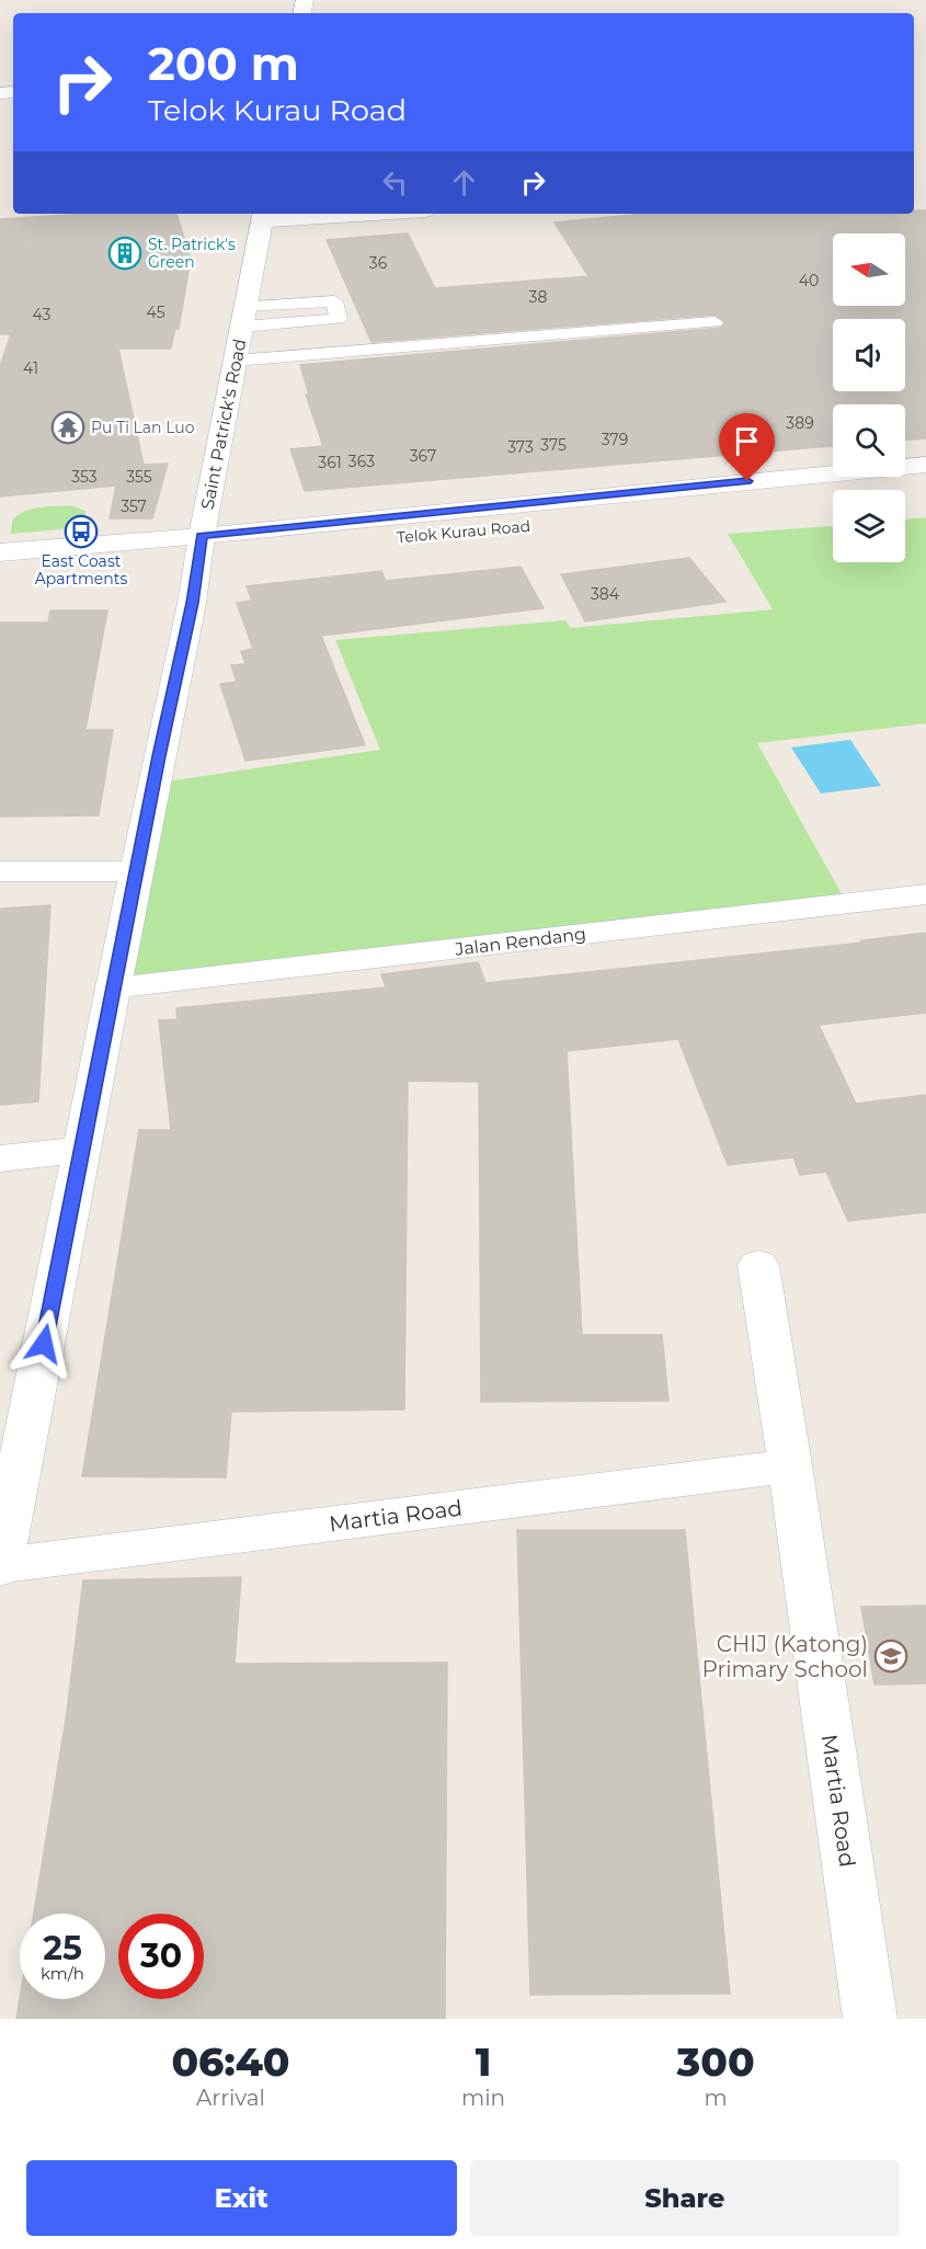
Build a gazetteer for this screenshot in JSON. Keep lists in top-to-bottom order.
{
  "streets": {
    "street": [
      "Saint Patrick's Road",
      "Telok Kurau Road",
      "Jalan Rendang",
      "Martia Road"
    ]
  },
  "crossings": [
    ["Saint Patrick's Road", "Telok Kurau Road"],
    ["Saint Patrick's Road", "Jalan Rendang"],
    ["Saint Patrick's Road", "Martia Road"]
  ],
  "places": {
    "building": ["St. Patrick's Green"],
    "temple": ["Pu Ti Lan Luo"],
    "bus stop": ["East Coast Apartments"],
    "school or university": ["CHIJ (Katong) Primary School"]
  },
  "house_numbers": [
    "36",
    "40",
    "38",
    "45",
    "43",
    "41",
    "389",
    "379",
    "375",
    "373",
    "367",
    "363",
    "361",
    "353",
    "355",
    "357",
    "384"
  ],
  "north": "left",
  "page": {
    "turn": ["200 m", "Telok Kurau Road"],
    "speed": "25 km/h",
    "limit": "30",
    "eta": [
      "06:40",
      "Arrival",
      "1",
      "min",
      "300",
      "m"
    ],
    "buttons": ["Exit", "Share"]
  }
}
